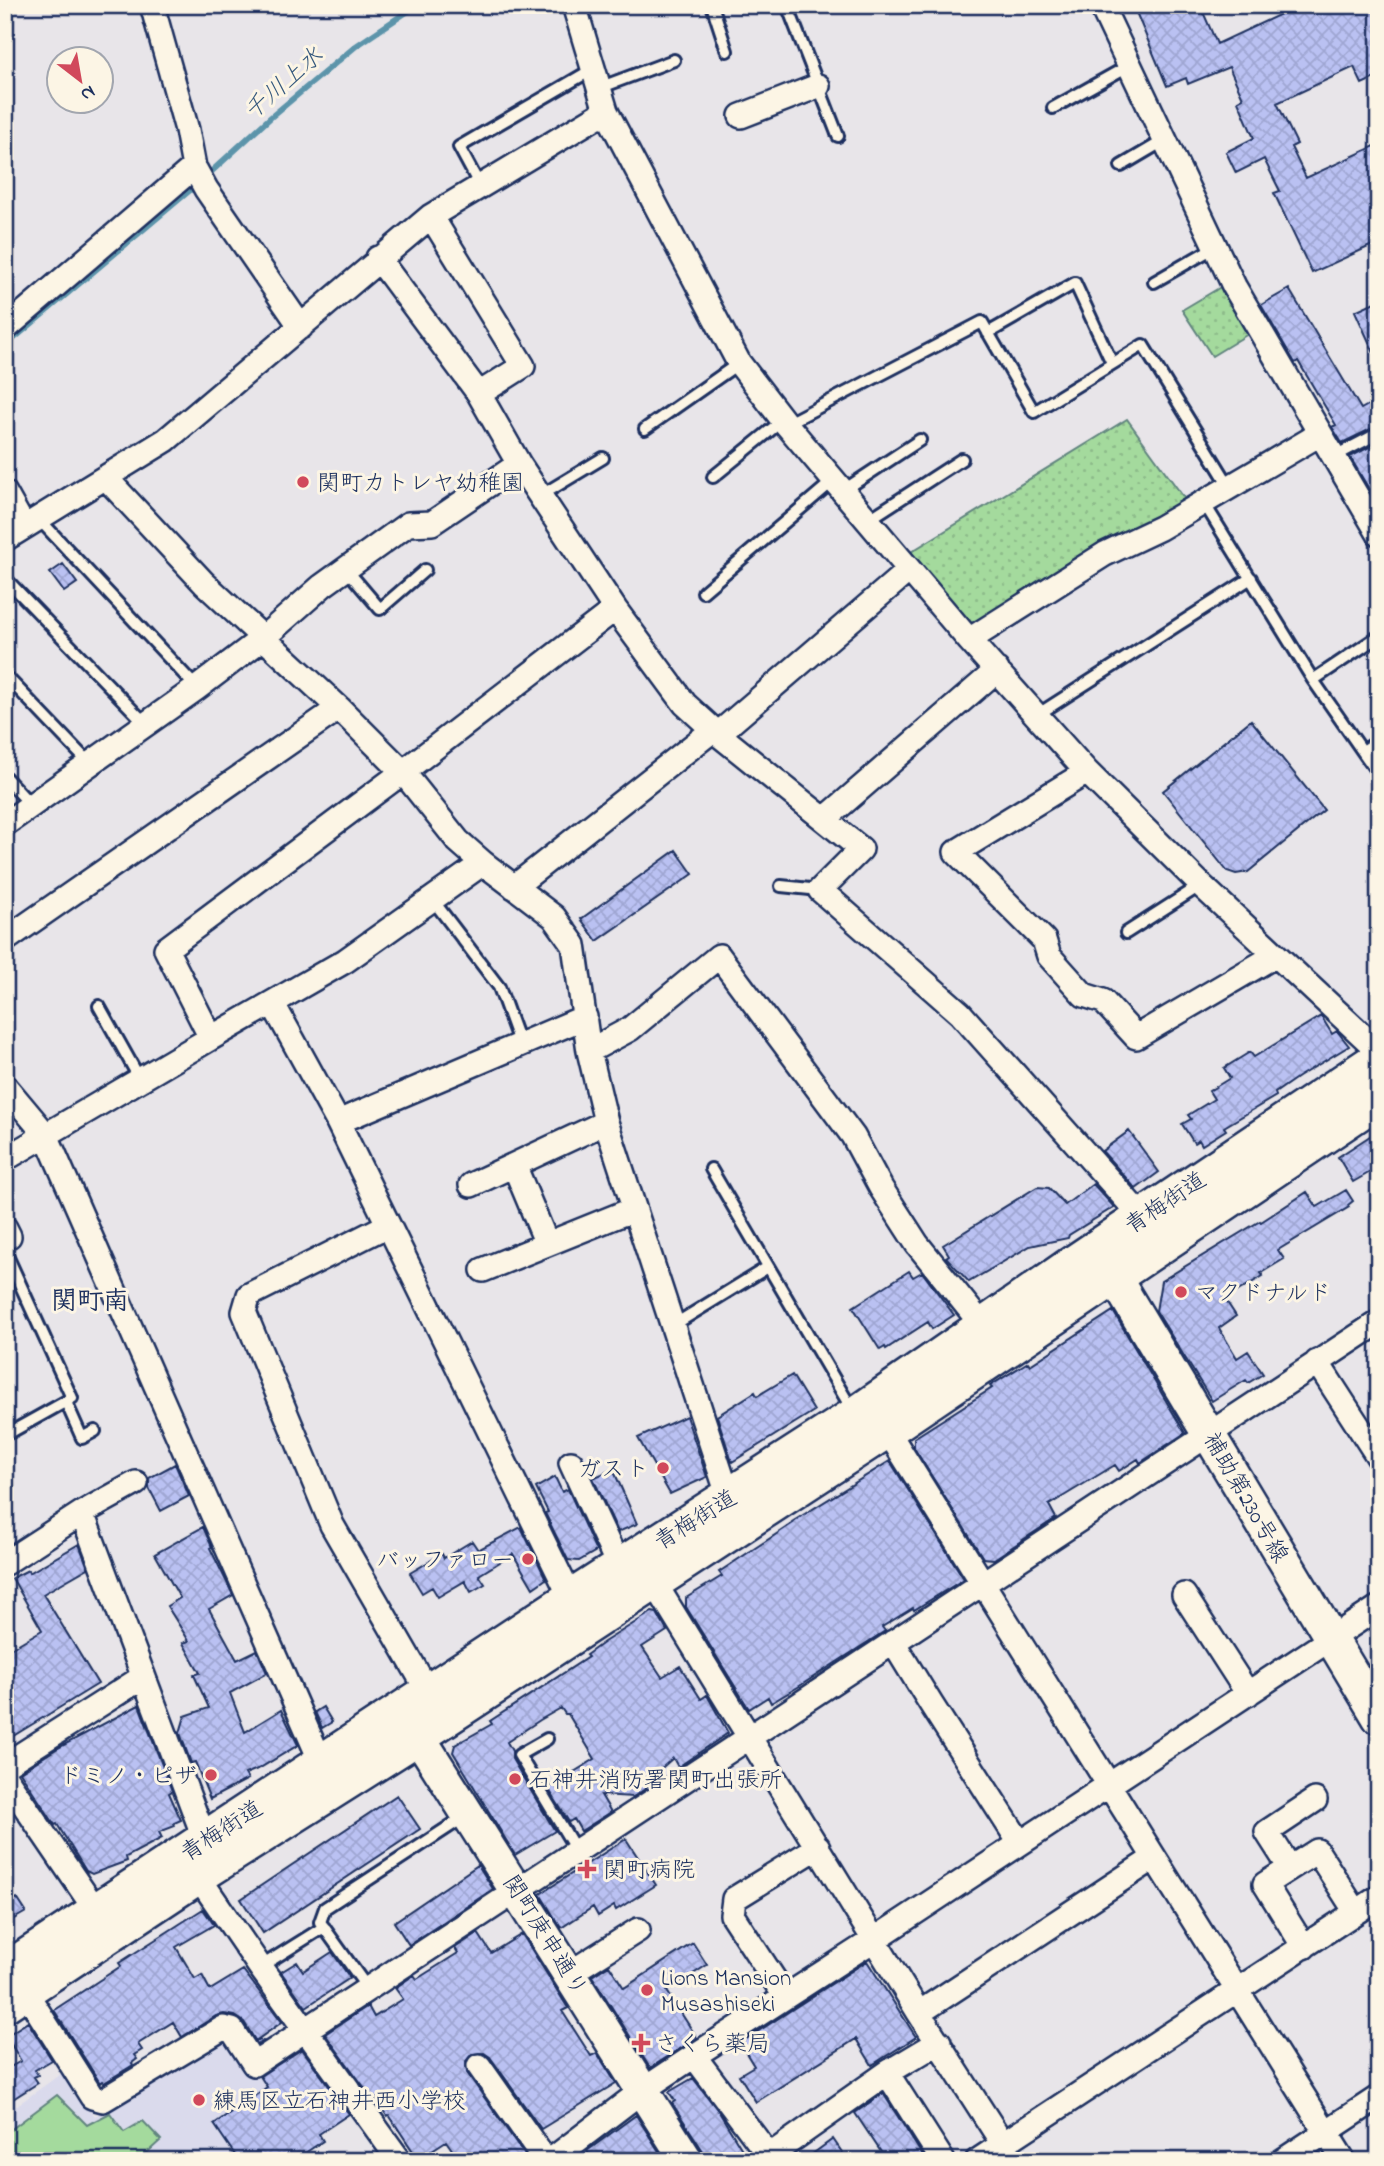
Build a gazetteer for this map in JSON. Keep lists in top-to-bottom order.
{
  "streets": {
    "main road": ["青梅街道"],
    "street": ["補助第230号線", "関町庚申通り"]
  },
  "crossings": [
    ["青梅街道", "補助第230号線"],
    ["青梅街道", "関町庚申通り"]
  ],
  "districts": ["関町南"],
  "water": ["千川上水"],
  "places": {
    "other": [
      "関町カトレヤ幼稚園",
      "マクドナルド",
      "ガスト",
      "バッファロー",
      "ドミノ・ピザ",
      "石神井消防署関町出張所",
      "Lions Mansion Musashiseki",
      "練馬区立石神井西小学校"
    ],
    "health": ["関町病院", "さくら薬局"]
  },
  "north": "bottom right"
}
